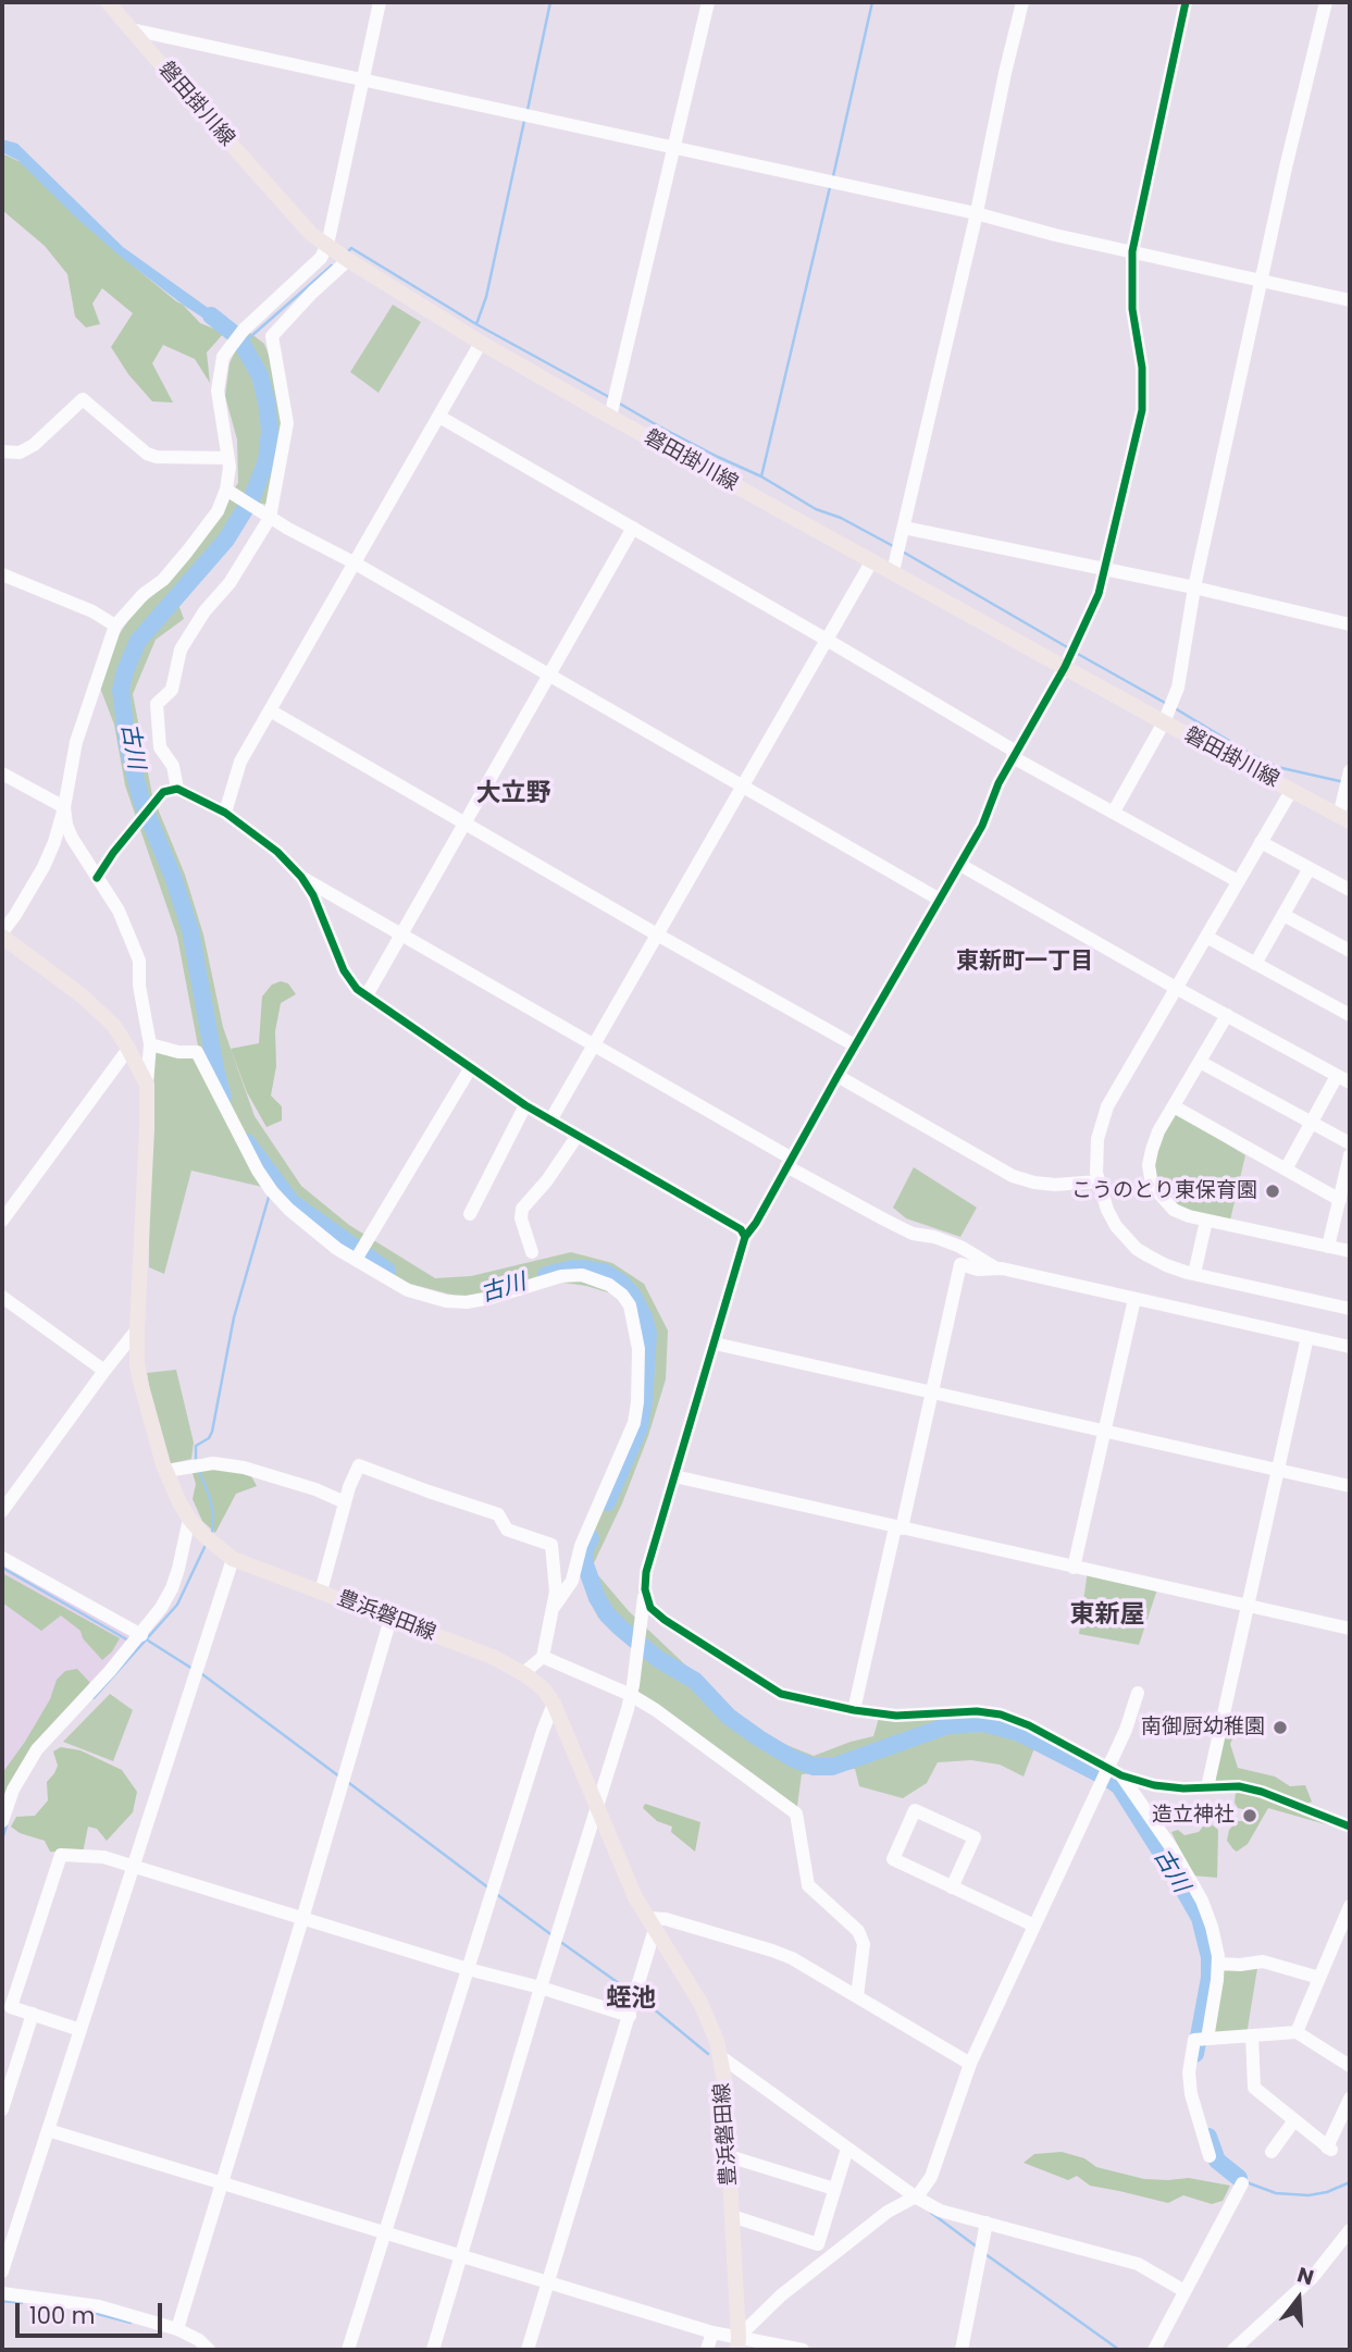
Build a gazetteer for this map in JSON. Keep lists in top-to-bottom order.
{
  "streets": {
    "main road": ["磐田掛川線", "豊浜磐田線"]
  },
  "districts": [
    "大立野",
    "東新町一丁目",
    "東新屋",
    "蛭池"
  ],
  "water": ["古川"],
  "places": ["こうのとり東保育園", "南御厨幼稚園", "造立神社"],
  "scale_bar": "100 m",
  "north": "top"
}
